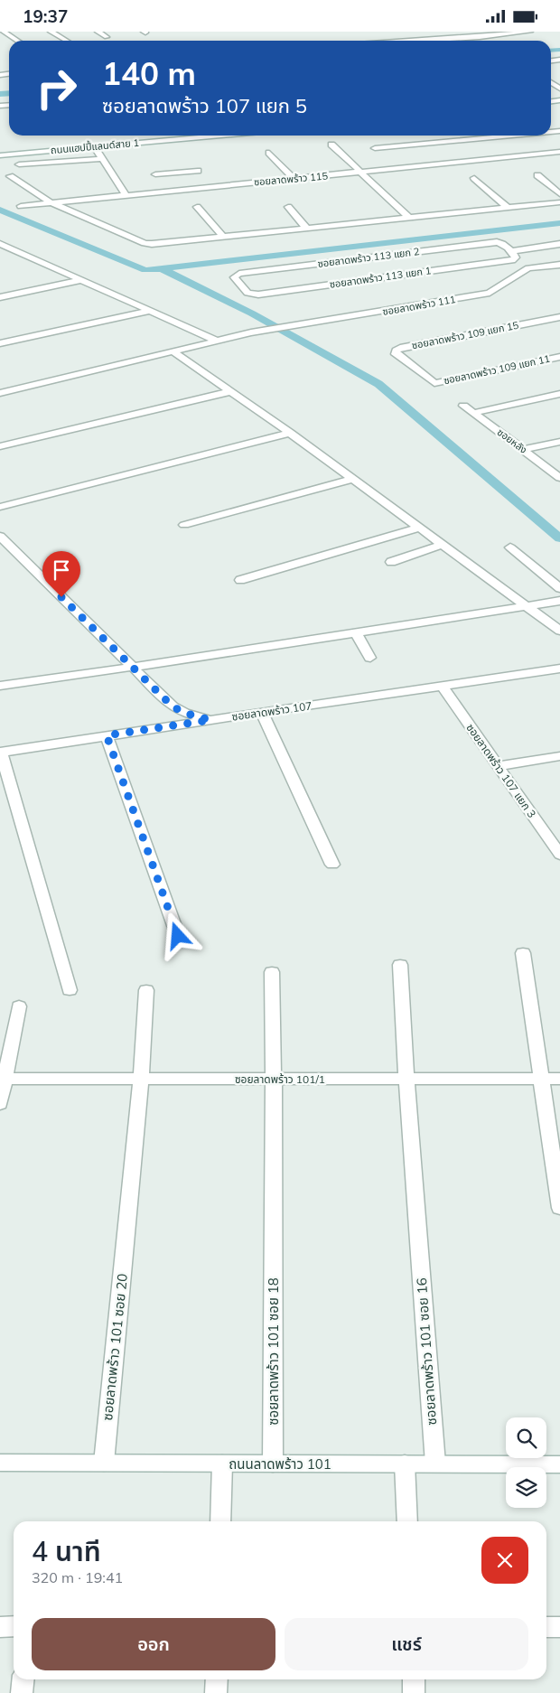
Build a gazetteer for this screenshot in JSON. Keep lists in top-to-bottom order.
{
  "streets": {
    "street": [
      "ถนนแฮปปี้แลนด์สาย 1",
      "ซอยลาดพร้าว 115",
      "ซอยลาดพร้าว 113 แยก 2",
      "ซอยลาดพร้าว 113 แยก 1",
      "ซอยลาดพร้าว 111",
      "ซอยลาดพร้าว 109 แยก 15",
      "ซอยลาดพร้าว 109 แยก 11",
      "ซอยหลัง",
      "ซอยลาดพร้าว 107",
      "ซอยลาดพร้าว 107 แยก 3",
      "ซอยลาดพร้าว 101/1",
      "ซอยลาดพร้าว 101 ซอย 20",
      "ซอยลาดพร้าว 101 ซอย 18",
      "ซอยลาดพร้าว 101 ซอย 16",
      "ถนนลาดพร้าว 101"
    ]
  },
  "crossings": [
    ["ซอยลาดพร้าว 113 แยก 2", "ซอยลาดพร้าว 113 แยก 1"],
    ["ซอยลาดพร้าว 109 แยก 15", "ซอยลาดพร้าว 109 แยก 11"],
    ["ซอยลาดพร้าว 107", "ซอยลาดพร้าว 107 แยก 3"],
    ["ซอยลาดพร้าว 101/1", "ซอยลาดพร้าว 101 ซอย 20"],
    ["ซอยลาดพร้าว 101/1", "ซอยลาดพร้าว 101 ซอย 18"],
    ["ซอยลาดพร้าว 101/1", "ซอยลาดพร้าว 101 ซอย 16"],
    ["ซอยลาดพร้าว 101 ซอย 20", "ถนนลาดพร้าว 101"],
    ["ซอยลาดพร้าว 101 ซอย 18", "ถนนลาดพร้าว 101"],
    ["ซอยลาดพร้าว 101 ซอย 16", "ถนนลาดพร้าว 101"]
  ],
  "page": {
    "status": "19:37",
    "turn": ["140 m", "ซอยลาดพร้าว 107 แยก 5"],
    "heading": ["4 นาที", "320 m · 19:41"],
    "buttons": ["ออก", "แชร์"]
  }
}
